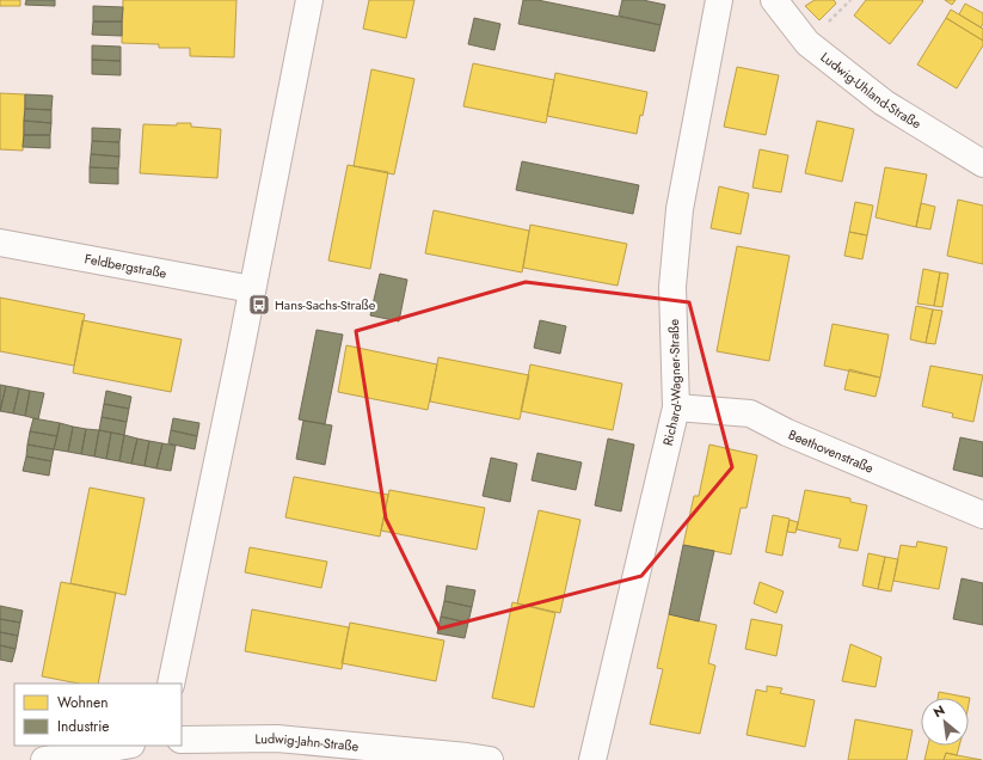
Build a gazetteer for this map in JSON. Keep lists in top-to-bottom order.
{
  "streets": {
    "street": [
      "Ludwig-Uhland-Straße",
      "Feldbergstraße",
      "Richard-Wagner-Straße",
      "Beethovenstraße",
      "Ludwig-Jahn-Straße"
    ]
  },
  "crossings": [
    ["Richard-Wagner-Straße", "Beethovenstraße"]
  ],
  "places": {
    "bus stop": ["Hans-Sachs-Straße"]
  },
  "legend": ["Wohnen", "Industrie"],
  "north": "top left"
}
